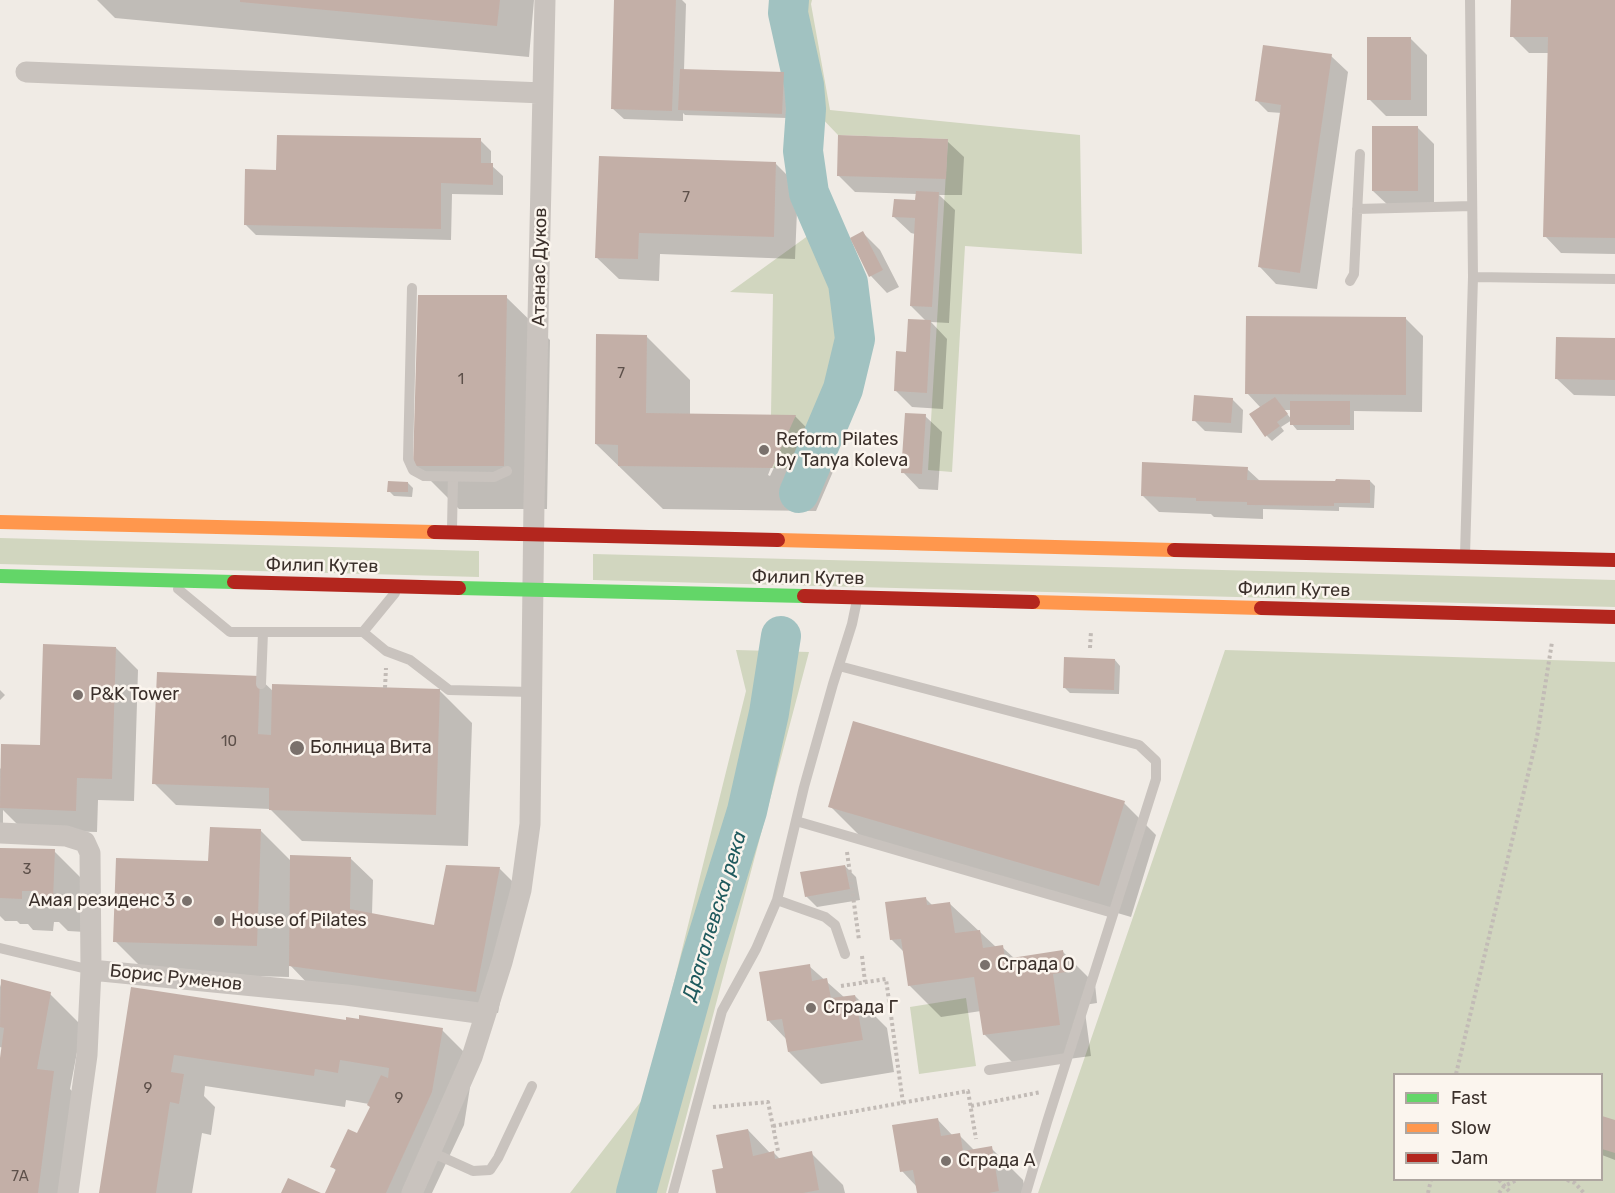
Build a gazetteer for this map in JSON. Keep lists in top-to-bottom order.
{
  "streets": {
    "main road": ["Филип Кутев"],
    "street": ["Атанас Дуков", "Борис Руменов"]
  },
  "crossings": [
    ["Атанас Дуков", "Филип Кутев"],
    ["Атанас Дуков", "Борис Руменов"]
  ],
  "water": ["Драгалевска река"],
  "places": [
    "Reform Pilates by Tanya Koleva",
    "P&K Tower",
    "Болница Вита",
    "Амая резиденс 3",
    "House of Pilates",
    "Сграда О",
    "Сграда Г",
    "Сграда А"
  ],
  "house_numbers": [
    "7",
    "7",
    "1",
    "10",
    "3",
    "9",
    "9",
    "7А"
  ],
  "legend": ["Fast", "Slow", "Jam"]
}
